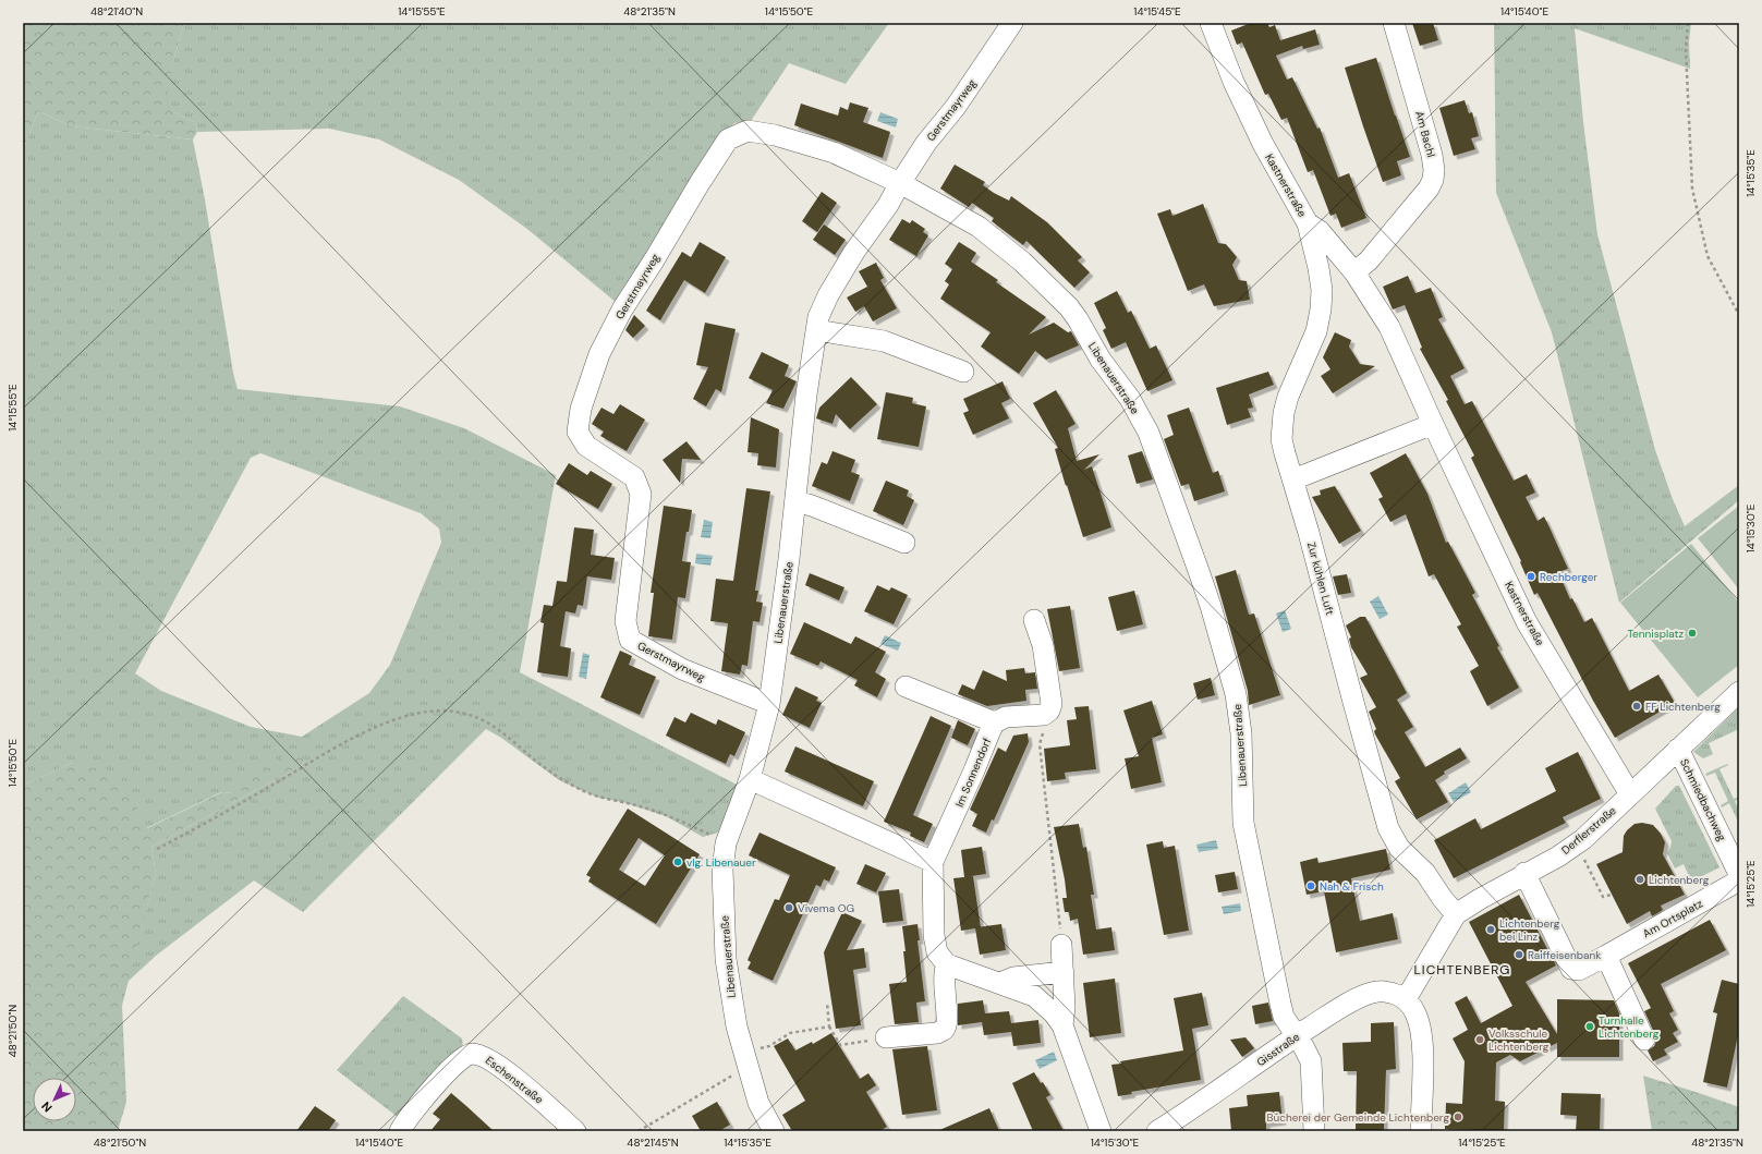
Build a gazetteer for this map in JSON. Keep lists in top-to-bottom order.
{
  "streets": {
    "street": [
      "Gerstmayrweg",
      "Am Bachl",
      "Kastnerstraße",
      "Libenauerstraße",
      "Zur kühlen Luft",
      "Im Sonnendorf",
      "Schmiedbachweg",
      "Derflerstraße",
      "Am Ortsplatz",
      "Gisstraße",
      "Eschenstraße"
    ]
  },
  "crossings": [
    ["Gerstmayrweg", "Libenauerstraße"],
    ["Am Bachl", "Kastnerstraße"],
    ["Kastnerstraße", "Zur kühlen Luft"],
    ["Kastnerstraße", "Derflerstraße"],
    ["Libenauerstraße", "Gisstraße"],
    ["Zur kühlen Luft", "Derflerstraße"],
    ["Schmiedbachweg", "Derflerstraße"],
    ["Derflerstraße", "Am Ortsplatz"],
    ["Derflerstraße", "Gisstraße"]
  ],
  "districts": ["LICHTENBERG"],
  "places": [
    "Rechberger",
    "Tennisplatz",
    "FF Lichtenberg",
    "vlg. Libenauer",
    "Lichtenberg",
    "Nah & Frisch",
    "Vivema OG",
    "Lichtenberg bei Linz",
    "Raiffeisenbank",
    "Turnhalle Lichtenberg",
    "Volksschule Lichtenberg",
    "Bücherei der Gemeinde Lichtenberg"
  ],
  "north": "bottom left",
  "coordinates": [
    "48°21'40\"N",
    "14°15'55\"E",
    "48°21'35\"N",
    "14°15'50\"E",
    "14°15'45\"E",
    "14°15'40\"E",
    "14°15'35\"E",
    "14°15'30\"E",
    "14°15'25\"E",
    "48°21'50\"N",
    "48°21'45\"N"
  ]
}
